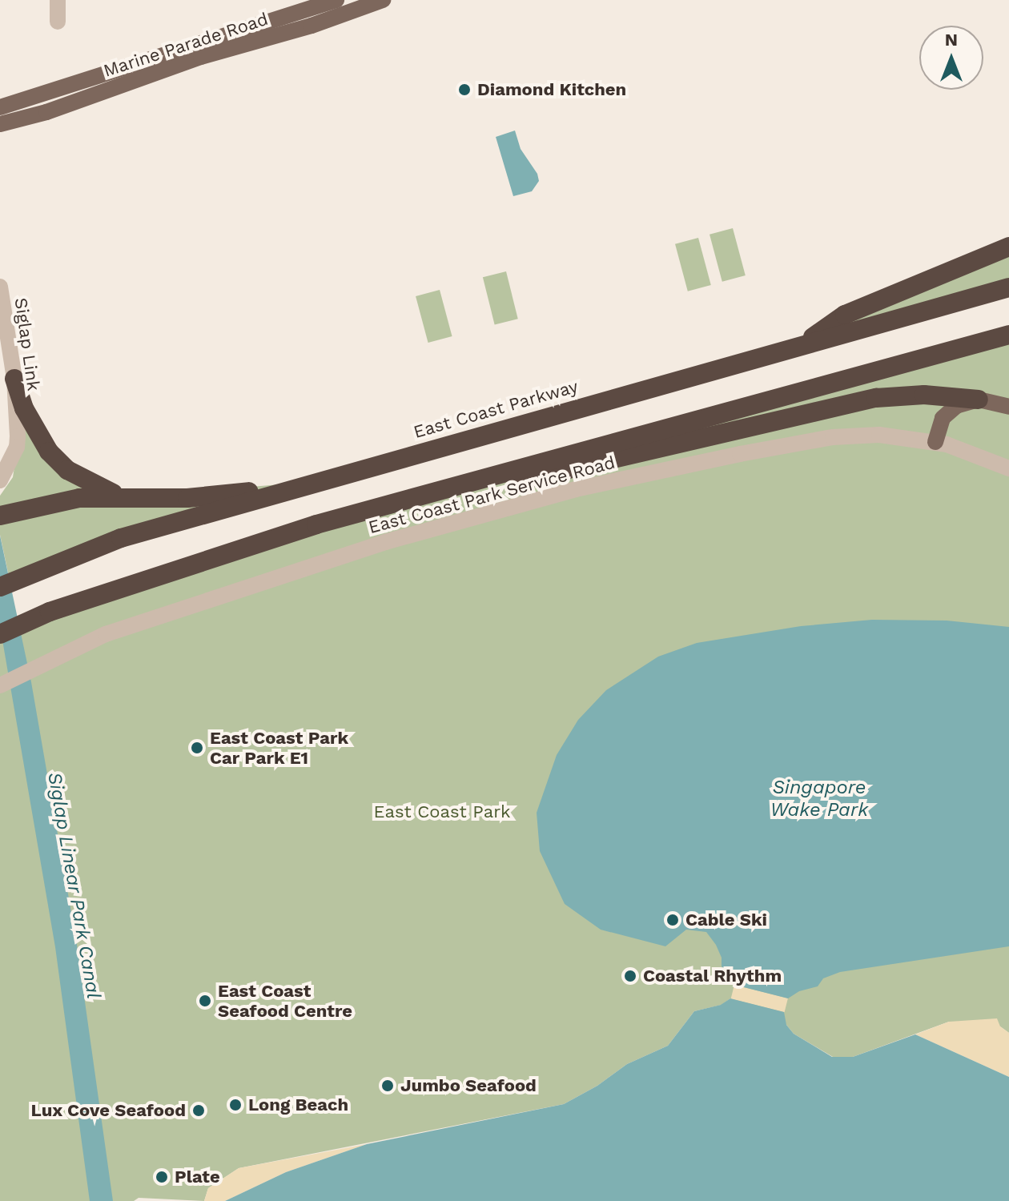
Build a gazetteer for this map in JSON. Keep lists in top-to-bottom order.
{
  "streets": {
    "highway": ["East Coast Parkway"],
    "main road": ["Marine Parade Road"],
    "street": ["Siglap Link", "East Coast Park Service Road"]
  },
  "water": ["Singapore Wake Park", "Siglap Linear Park Canal"],
  "parks": ["East Coast Park"],
  "places": [
    "Diamond Kitchen",
    "East Coast Park Car Park E1",
    "Cable Ski",
    "Coastal Rhythm",
    "East Coast Seafood Centre",
    "Jumbo Seafood",
    "Long Beach",
    "Lux Cove Seafood",
    "Plate"
  ],
  "north": "top"
}
